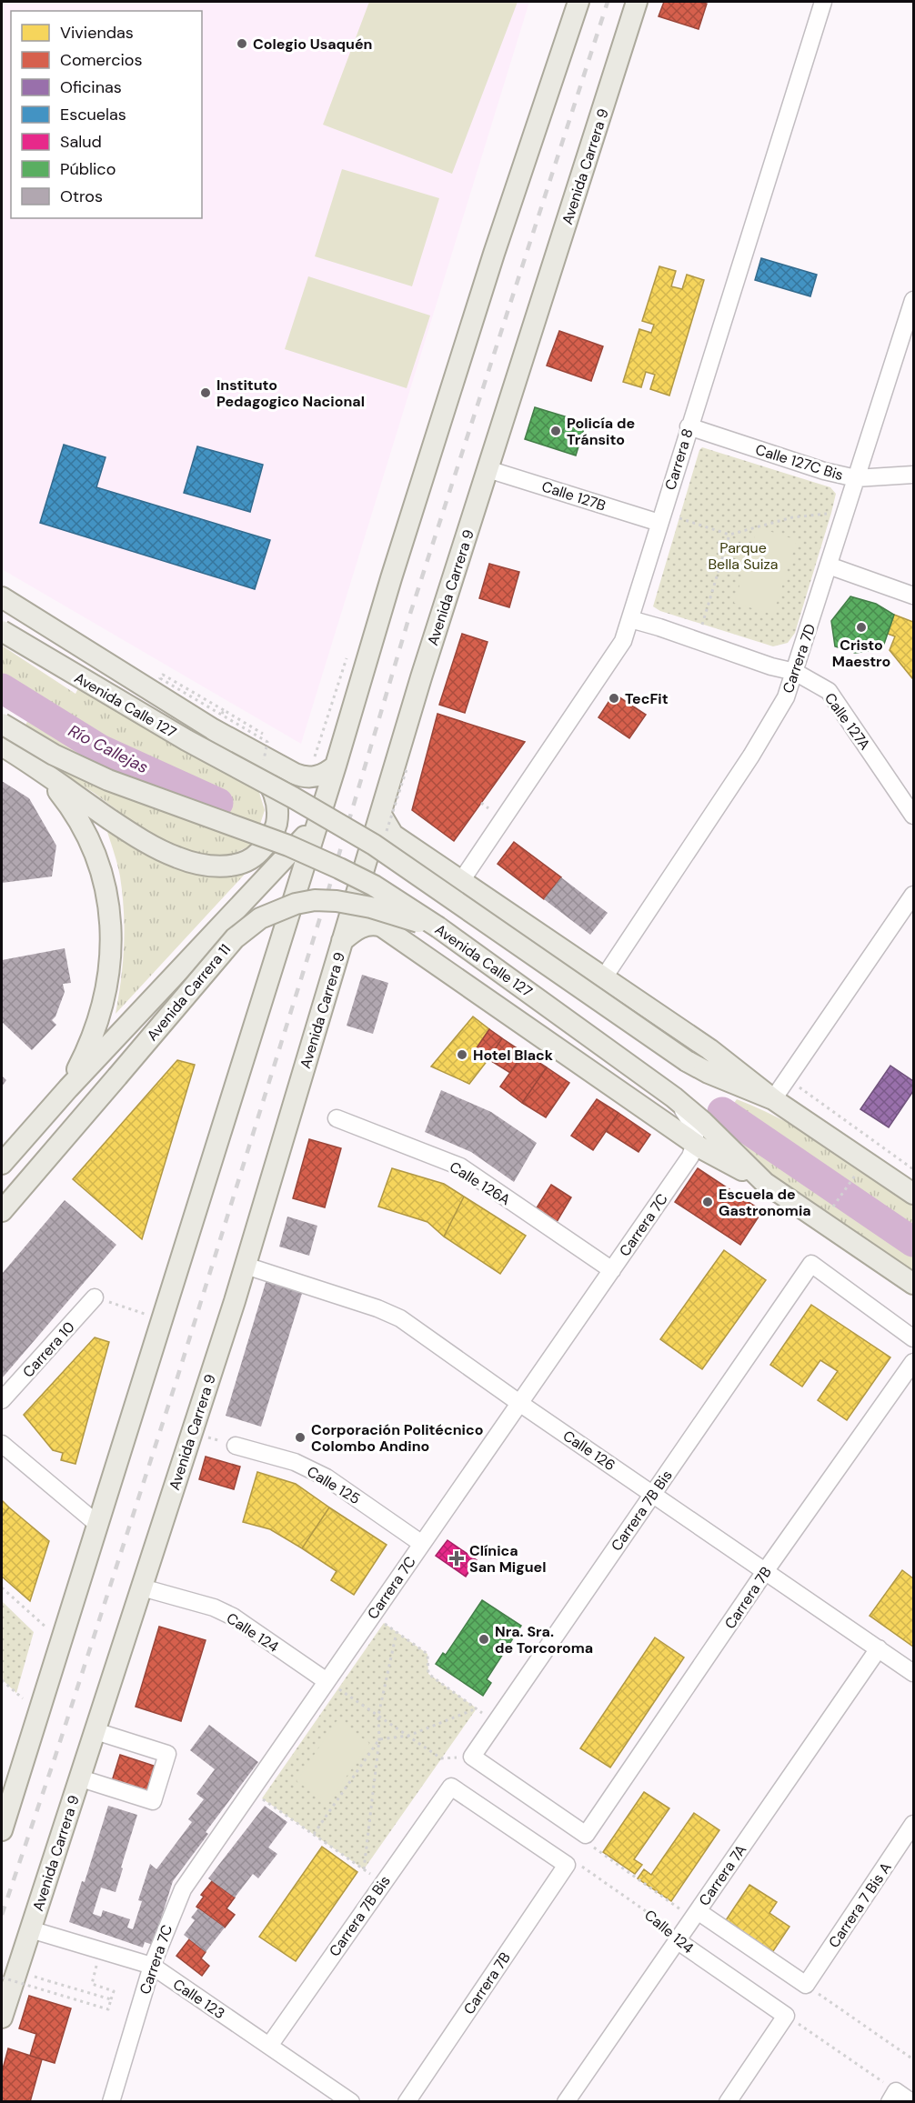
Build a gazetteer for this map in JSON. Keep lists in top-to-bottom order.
{
  "streets": {
    "main road": ["Avenida Carrera 9", "Avenida Calle 127", "Avenida Carrera 11"],
    "street": [
      "Carrera 8",
      "Calle 127C Bis",
      "Calle 127B",
      "Carrera 7D",
      "Calle 127A",
      "Calle 126A",
      "Carrera 7C",
      "Carrera 10",
      "Calle 126",
      "Calle 125",
      "Carrera 7B Bis",
      "Carrera 7B",
      "Calle 124",
      "Carrera 7A",
      "Carrera 7 Bis A",
      "Calle 123"
    ]
  },
  "crossings": [
    ["Avenida Carrera 9", "Calle 127B"],
    ["Avenida Carrera 9", "Calle 126"],
    ["Avenida Carrera 9", "Calle 124"],
    ["Avenida Carrera 9", "Calle 123"],
    ["Carrera 8", "Calle 127C Bis"],
    ["Carrera 8", "Calle 127B"],
    ["Carrera 8", "Calle 127A"],
    ["Calle 127C Bis", "Carrera 7D"],
    ["Carrera 7D", "Calle 127A"],
    ["Avenida Calle 127", "Avenida Carrera 11"],
    ["Calle 126A", "Carrera 7C"],
    ["Carrera 7C", "Calle 126"],
    ["Carrera 7C", "Calle 125"],
    ["Carrera 7C", "Calle 124"],
    ["Carrera 7C", "Calle 123"],
    ["Calle 126", "Carrera 7B Bis"],
    ["Calle 126", "Carrera 7B"],
    ["Calle 126", "Carrera 7A"],
    ["Carrera 7B Bis", "Carrera 7B"],
    ["Carrera 7B Bis", "Calle 124"],
    ["Carrera 7B Bis", "Calle 123"],
    ["Carrera 7B", "Calle 124"],
    ["Calle 124", "Carrera 7A"]
  ],
  "water": ["Río Callejas"],
  "parks": ["Parque Bella Suiza"],
  "places": {
    "other": [
      "Colegio Usaquén",
      "Instituto Pedagogico Nacional",
      "Policía de Tránsito",
      "Cristo Maestro",
      "TecFit",
      "Hotel Black",
      "Escuela de Gastronomia",
      "Corporación Politécnico Colombo Andino",
      "Nra. Sra. de Torcoroma"
    ],
    "health": ["Clínica San Miguel"]
  },
  "legend": [
    "Viviendas",
    "Comercios",
    "Oficinas",
    "Escuelas",
    "Salud",
    "Público",
    "Otros"
  ]
}
